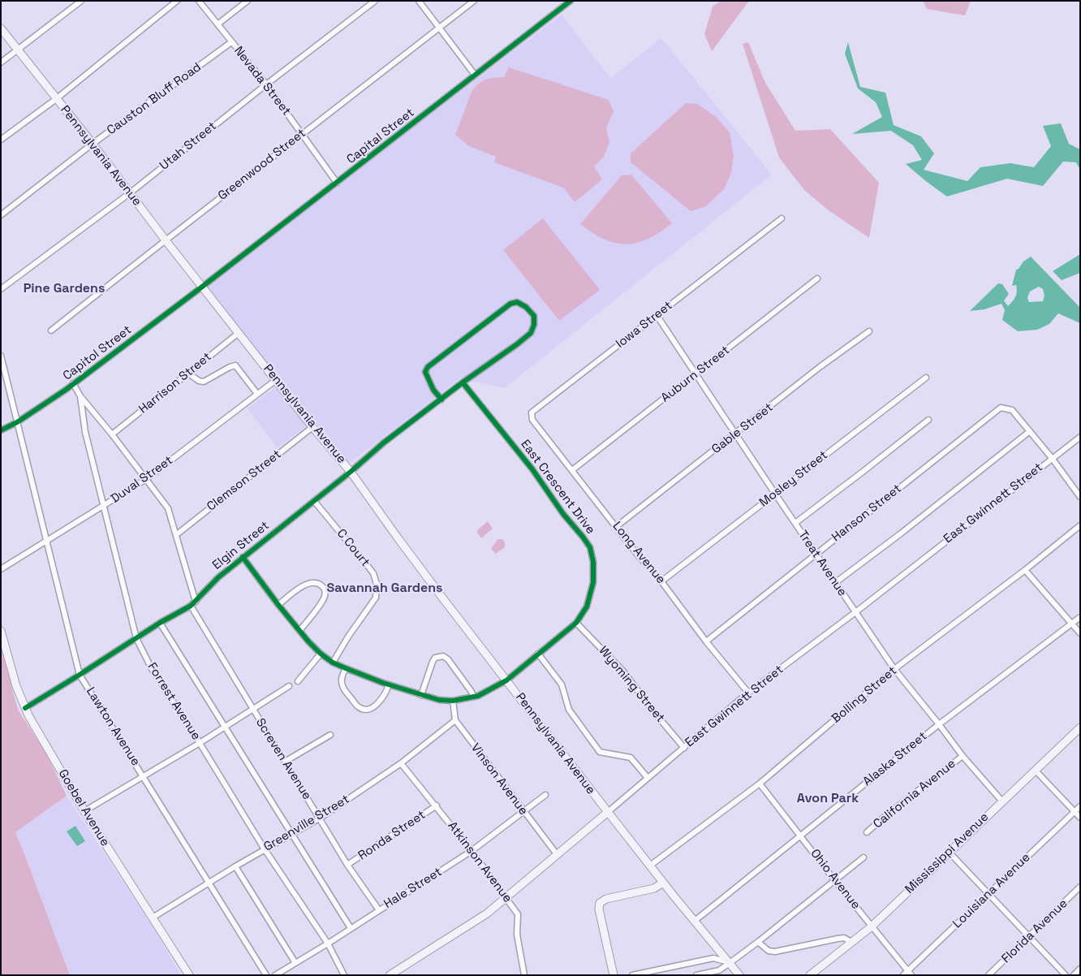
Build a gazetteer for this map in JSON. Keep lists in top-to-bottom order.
{
  "streets": {
    "main road": [
      "Pennsylvania Avenue",
      "East Gwinnett Street",
      "Goebel Avenue",
      "Mississippi Avenue"
    ],
    "street": [
      "Nevada Street",
      "Causton Bluff Road",
      "Capital Street",
      "Utah Street",
      "Greenwood Street",
      "Iowa Street",
      "Capitol Street",
      "Auburn Street",
      "Harrison Street",
      "Gable Street",
      "Mosley Street",
      "Duval Street",
      "Clemson Street",
      "East Crescent Drive",
      "Hanson Street",
      "Elgin Street",
      "C Court",
      "Long Avenue",
      "Treat Avenue",
      "Wyoming Street",
      "Bolling Street",
      "Forrest Avenue",
      "Lawton Avenue",
      "Screven Avenue",
      "Alaska Street",
      "Vinson Avenue",
      "California Avenue",
      "Greenville Street",
      "Ronda Street",
      "Atkinson Avenue",
      "Ohio Avenue",
      "Hale Street",
      "Louisiana Avenue",
      "Florida Avenue"
    ]
  },
  "crossings": [
    ["Nevada Street", "Causton Bluff Road"],
    ["Nevada Street", "Capital Street"],
    ["Nevada Street", "Utah Street"],
    ["Nevada Street", "Greenwood Street"],
    ["Causton Bluff Road", "Pennsylvania Avenue"],
    ["Capital Street", "Pennsylvania Avenue"],
    ["Capital Street", "Capitol Street"],
    ["Utah Street", "Pennsylvania Avenue"],
    ["Pennsylvania Avenue", "Greenwood Street"],
    ["Pennsylvania Avenue", "Capitol Street"],
    ["Pennsylvania Avenue", "Harrison Street"],
    ["Pennsylvania Avenue", "Duval Street"],
    ["Pennsylvania Avenue", "Clemson Street"],
    ["Pennsylvania Avenue", "East Crescent Drive"],
    ["Pennsylvania Avenue", "East Gwinnett Street"],
    ["Pennsylvania Avenue", "Elgin Street"],
    ["Pennsylvania Avenue", "Bolling Street"],
    ["Pennsylvania Avenue", "Alaska Street"],
    ["Iowa Street", "Long Avenue"],
    ["Iowa Street", "Treat Avenue"],
    ["Capitol Street", "Lawton Avenue"],
    ["Auburn Street", "Long Avenue"],
    ["Auburn Street", "Treat Avenue"],
    ["Gable Street", "Long Avenue"],
    ["Gable Street", "Treat Avenue"],
    ["Mosley Street", "Long Avenue"],
    ["Mosley Street", "Treat Avenue"],
    ["Duval Street", "Forrest Avenue"],
    ["Duval Street", "Lawton Avenue"],
    ["East Crescent Drive", "Elgin Street"],
    ["East Crescent Drive", "C Court"],
    ["East Crescent Drive", "Wyoming Street"],
    ["East Crescent Drive", "Vinson Avenue"],
    ["East Gwinnett Street", "Long Avenue"],
    ["East Gwinnett Street", "Treat Avenue"],
    ["East Gwinnett Street", "Wyoming Street"],
    ["East Gwinnett Street", "Vinson Avenue"],
    ["East Gwinnett Street", "Atkinson Avenue"],
    ["Hanson Street", "Long Avenue"],
    ["Hanson Street", "Treat Avenue"],
    ["Elgin Street", "C Court"],
    ["Elgin Street", "Forrest Avenue"],
    ["Elgin Street", "Lawton Avenue"],
    ["Elgin Street", "Screven Avenue"],
    ["Elgin Street", "Goebel Avenue"],
    ["Treat Avenue", "Bolling Street"],
    ["Treat Avenue", "Alaska Street"],
    ["Treat Avenue", "California Avenue"],
    ["Treat Avenue", "Mississippi Avenue"],
    ["Bolling Street", "Ohio Avenue"],
    ["Forrest Avenue", "Greenville Street"],
    ["Forrest Avenue", "Hale Street"],
    ["Lawton Avenue", "Greenville Street"],
    ["Screven Avenue", "Greenville Street"],
    ["Screven Avenue", "Ronda Street"],
    ["Screven Avenue", "Hale Street"],
    ["Alaska Street", "Ohio Avenue"],
    ["Vinson Avenue", "Greenville Street"],
    ["Vinson Avenue", "Hale Street"],
    ["Goebel Avenue", "Greenville Street"],
    ["Greenville Street", "Atkinson Avenue"],
    ["Ronda Street", "Atkinson Avenue"],
    ["Mississippi Avenue", "Ohio Avenue"],
    ["Atkinson Avenue", "Hale Street"],
    ["Ohio Avenue", "Louisiana Avenue"]
  ],
  "districts": ["Pine Gardens", "Savannah Gardens", "Avon Park"]
}
